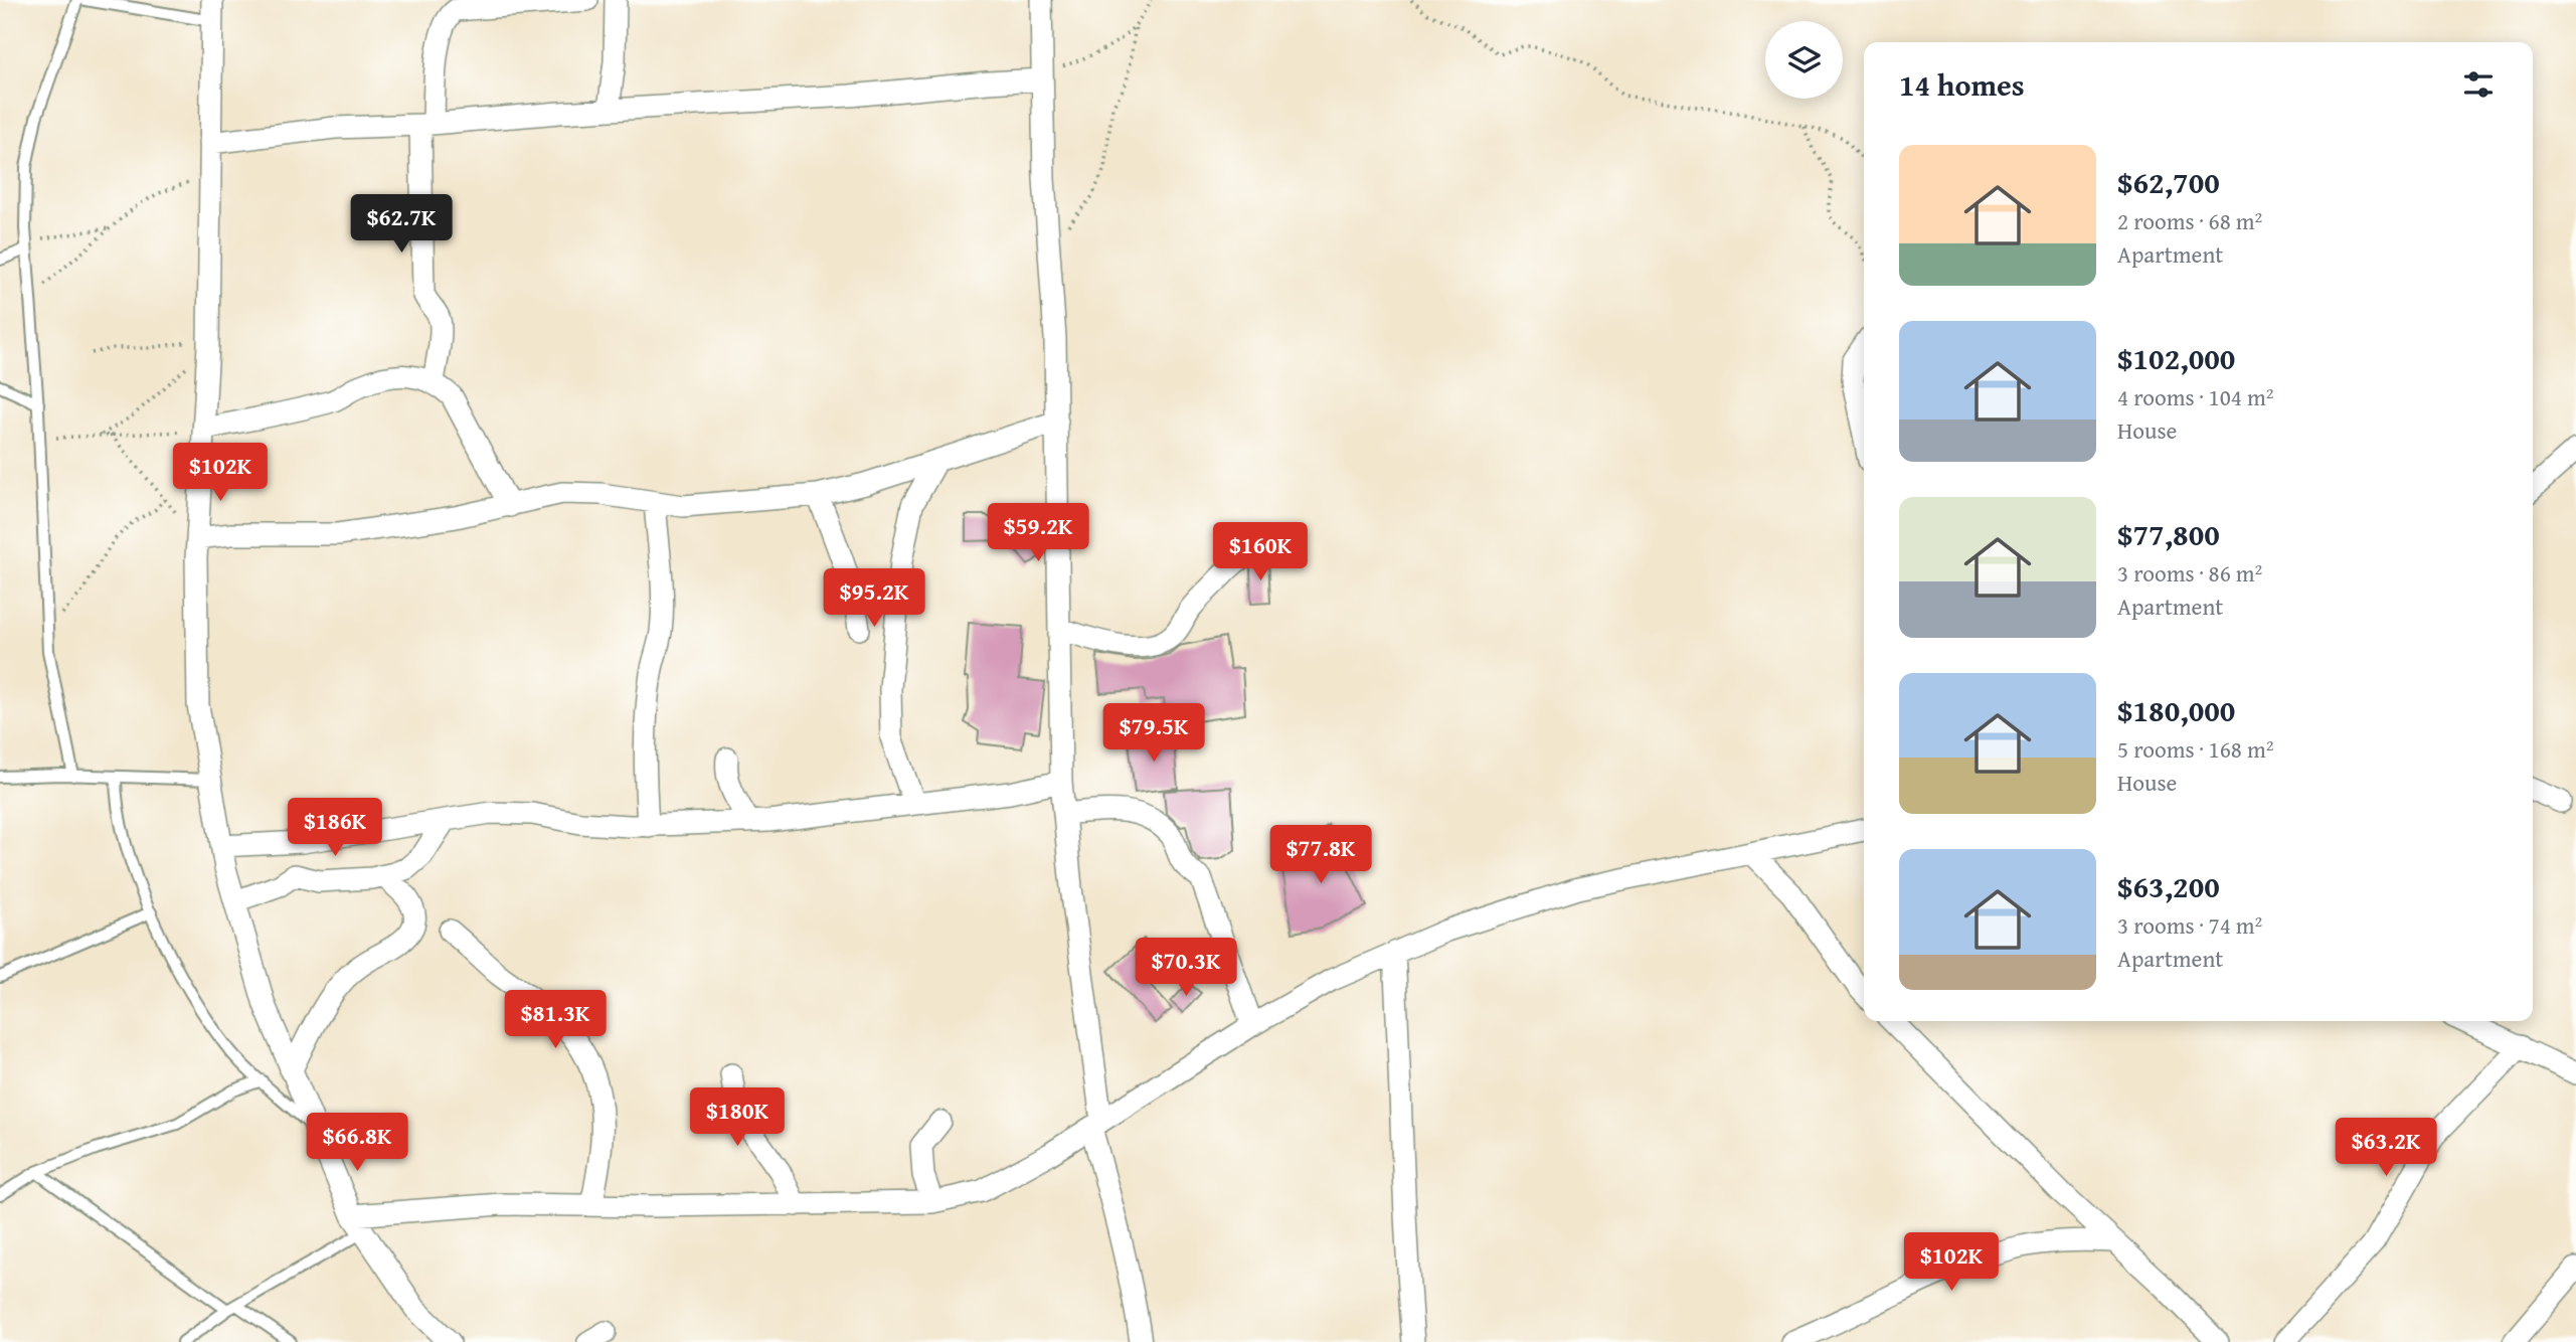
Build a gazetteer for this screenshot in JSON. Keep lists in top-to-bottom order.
{
  "page": {
    "heading": "14 homes",
    "list": [
      {
        "name": "$62,700",
        "note": "2 rooms · 68 m² · Apartment"
      },
      {
        "name": "$102,000",
        "note": "4 rooms · 104 m² · House"
      },
      {
        "name": "$77,800",
        "note": "3 rooms · 86 m² · Apartment"
      },
      {
        "name": "$180,000",
        "note": "5 rooms · 168 m² · House"
      },
      {
        "name": "$63,200",
        "note": "3 rooms · 74 m² · Apartment"
      }
    ],
    "price": [
      "$62.7K",
      "$102K",
      "$59.2K",
      "$160K",
      "$95.2K",
      "$79.5K",
      "$186K",
      "$77.8K",
      "$70.3K",
      "$81.3K",
      "$180K",
      "$66.8K",
      "$63.2K",
      "$102K"
    ]
  }
}
